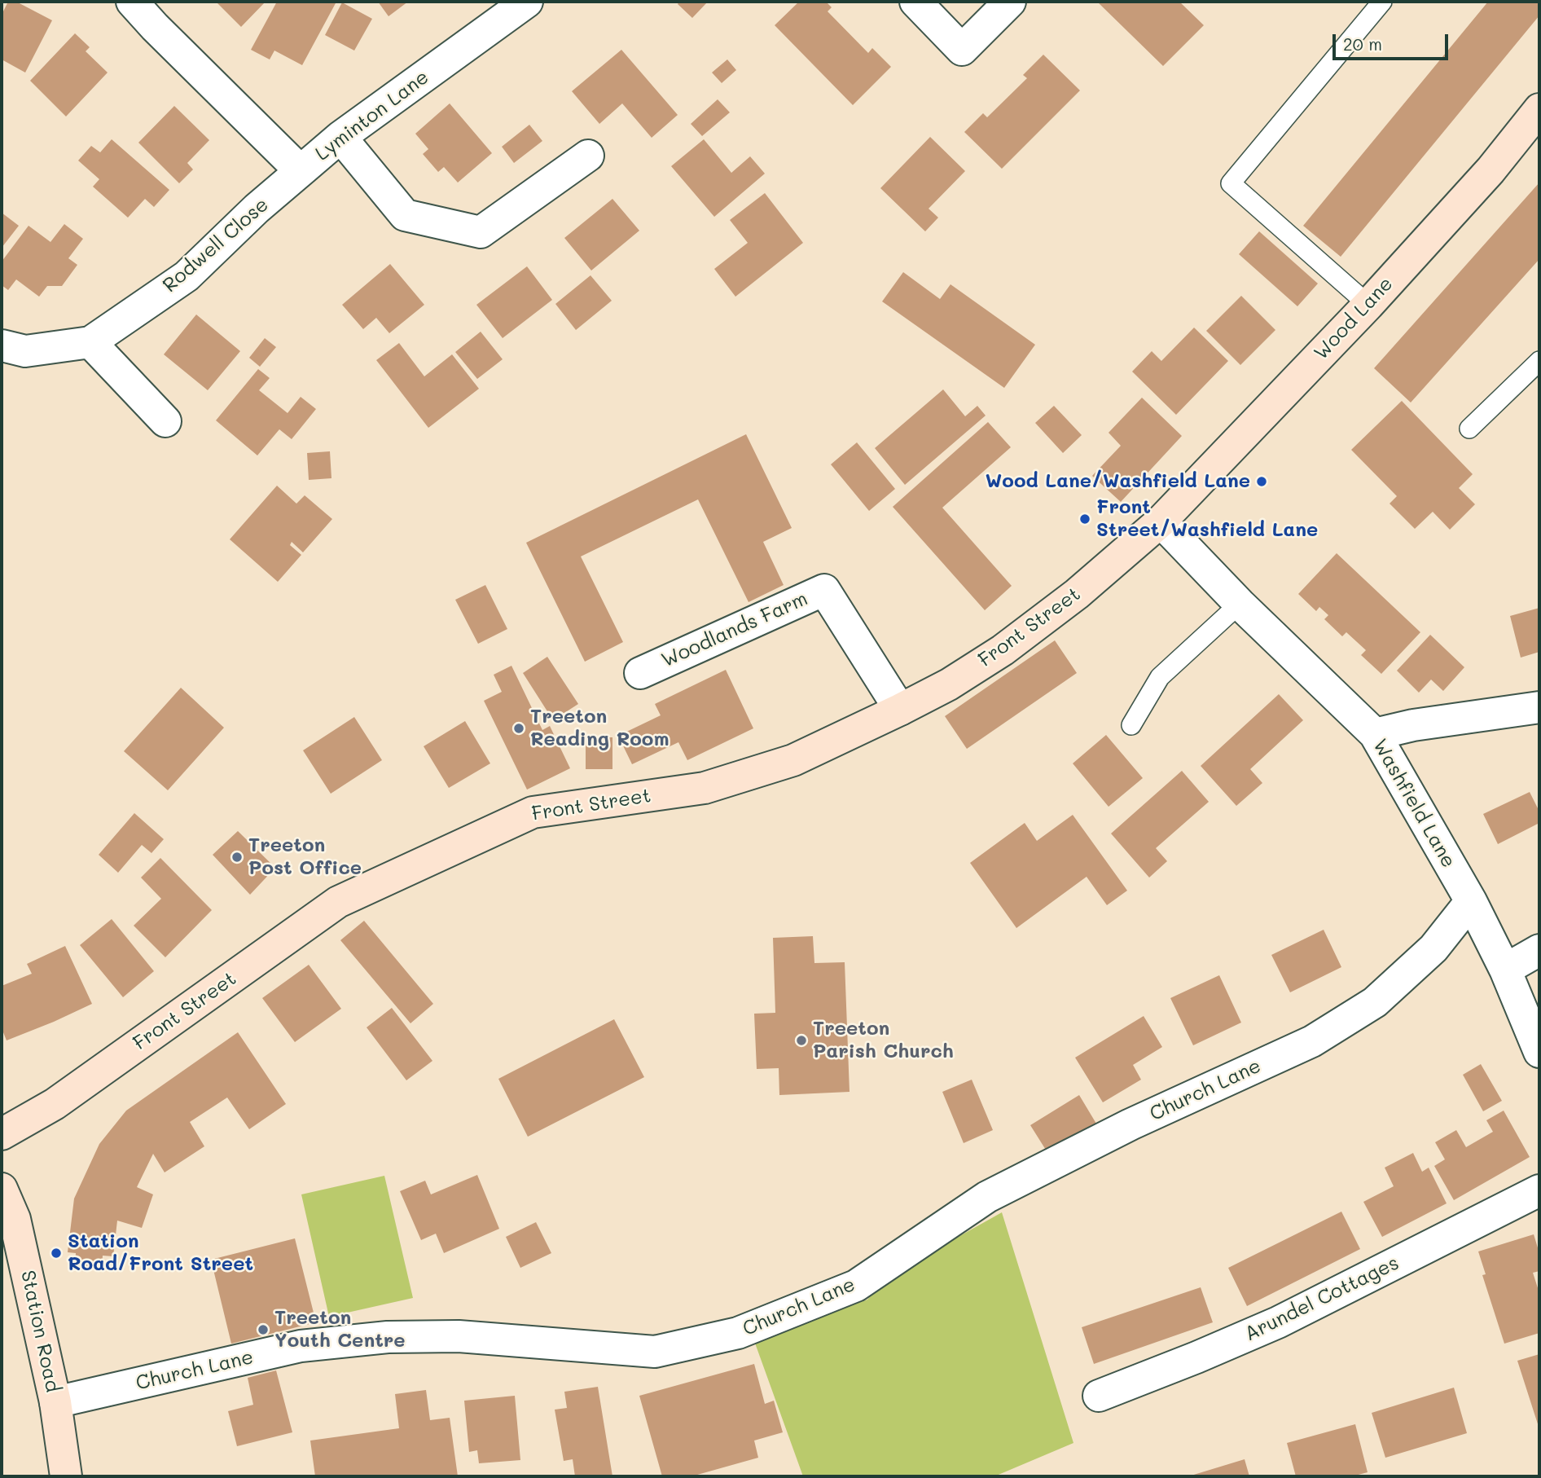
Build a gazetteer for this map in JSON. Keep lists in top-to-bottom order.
{
  "streets": {
    "street": [
      "Lyminton Lane",
      "Rodwell Close",
      "Wood Lane",
      "Front Street",
      "Woodlands Farm",
      "Washfield Lane",
      "Church Lane",
      "Arundel Cottages",
      "Station Road"
    ]
  },
  "crossings": [
    ["Lyminton Lane", "Rodwell Close"],
    ["Wood Lane", "Front Street"],
    ["Wood Lane", "Washfield Lane"],
    ["Front Street", "Woodlands Farm"],
    ["Front Street", "Washfield Lane"],
    ["Washfield Lane", "Church Lane"],
    ["Church Lane", "Station Road"]
  ],
  "places": [
    "Wood Lane/Washfield Lane",
    "Front Street/Washfield Lane",
    "Treeton Reading Room",
    "Treeton Post Office",
    "Treeton Parish Church",
    "Station Road/Front Street",
    "Treeton Youth Centre"
  ],
  "scale_bar": "20 m"
}
